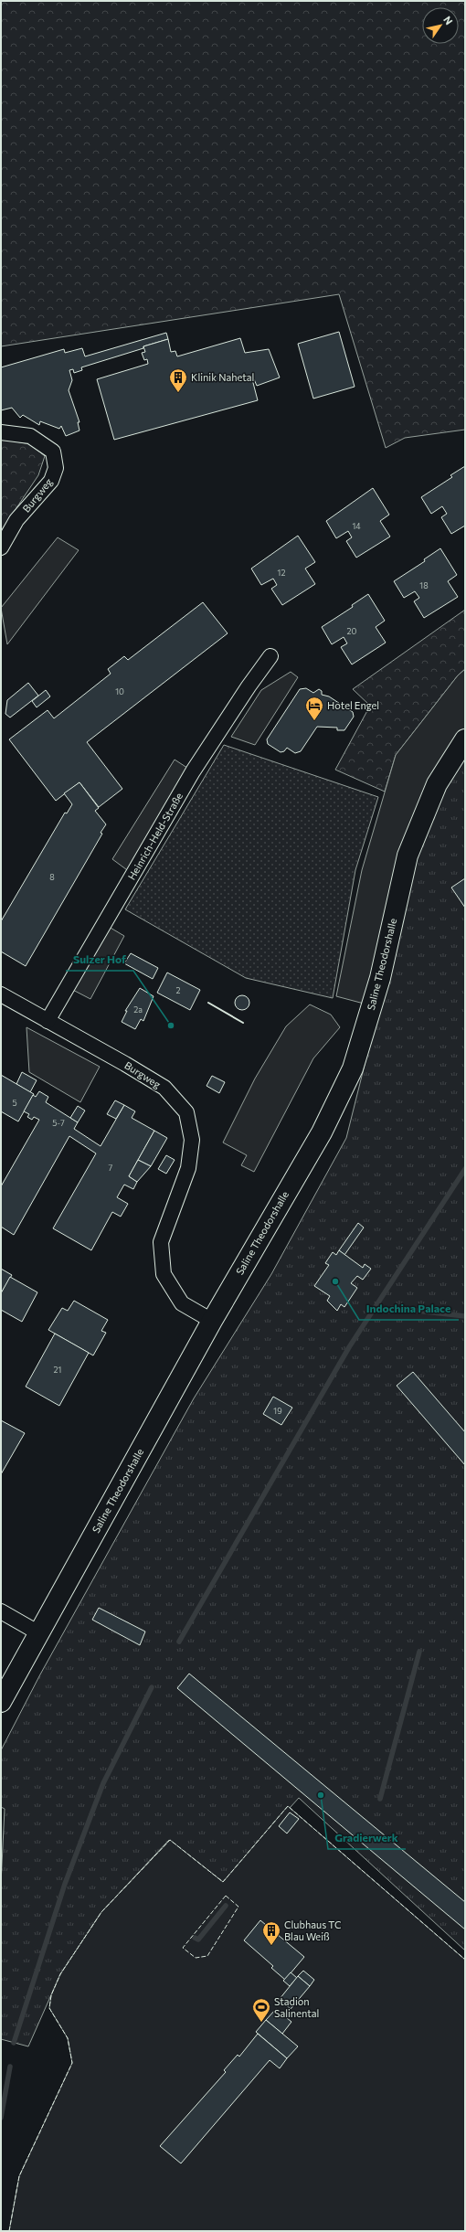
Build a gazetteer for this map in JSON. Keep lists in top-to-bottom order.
{
  "streets": {
    "main road": ["Saline Theodorshalle"],
    "street": ["Burgweg", "Heinrich-Held-Straße"]
  },
  "crossings": [
    ["Burgweg", "Heinrich-Held-Straße"],
    ["Burgweg", "Saline Theodorshalle"]
  ],
  "places": {
    "building": ["Klinik Nahetal", "Clubhaus TC Blau Weiß"],
    "hotel": ["Hotel Engel"],
    "other": ["Sulzer Hof", "Indochina Palace", "Gradierwerk"],
    "sports": ["Stadion Salinental"]
  },
  "house_numbers": [
    "14",
    "12",
    "18",
    "20",
    "10",
    "8",
    "2",
    "2a",
    "5",
    "5-7",
    "7",
    "21",
    "19"
  ],
  "north": "top right"
}
